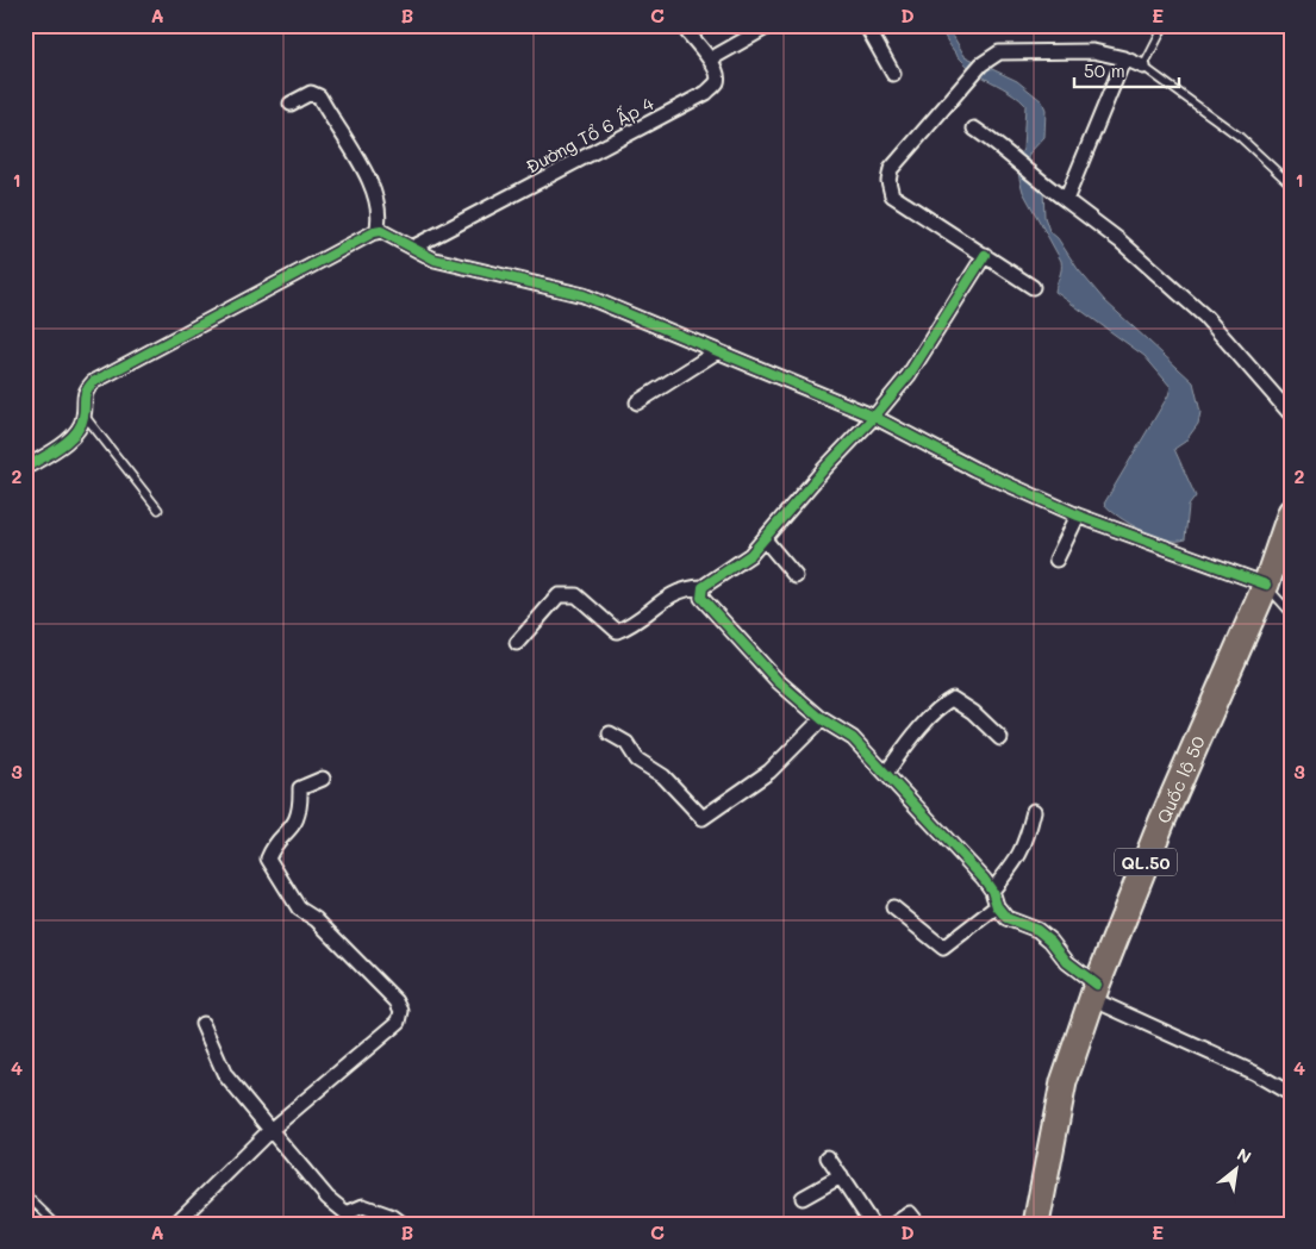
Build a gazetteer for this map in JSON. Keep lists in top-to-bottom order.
{
  "streets": {
    "highway": ["Quốc lộ 50", "QL.50"],
    "street": ["Đường Tổ 6 Ấp 4"]
  },
  "scale_bar": "50 m",
  "north": "top right",
  "grid": {
    "columns": [
      "A",
      "B",
      "C",
      "D",
      "E"
    ],
    "rows": [
      "1",
      "2",
      "3",
      "4"
    ]
  }
}
